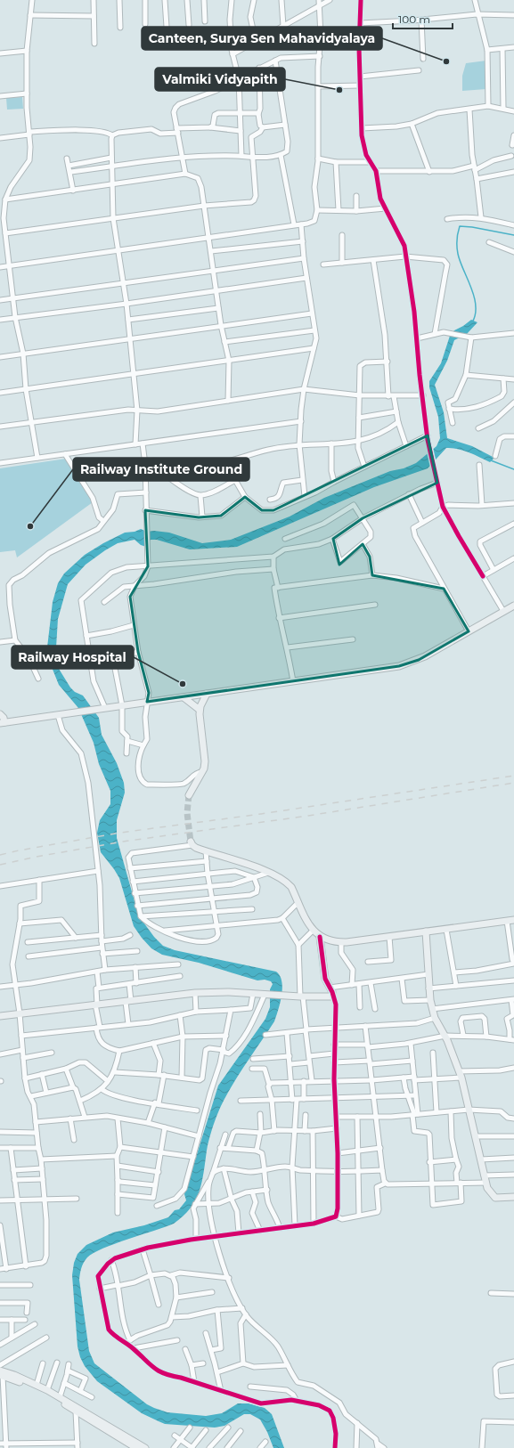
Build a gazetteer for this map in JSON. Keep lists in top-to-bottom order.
{
  "places": [
    "Canteen, Surya Sen Mahavidyalaya",
    "Valmiki Vidyapith",
    "Railway Institute Ground",
    "Railway Hospital"
  ],
  "scale_bar": "100 m"
}
